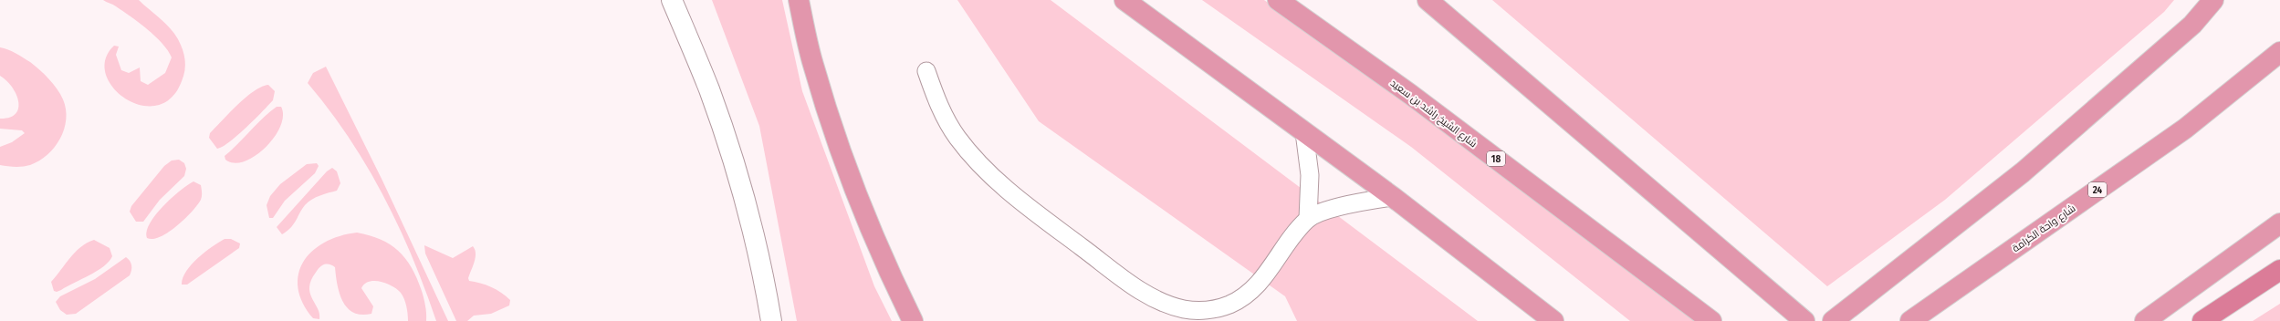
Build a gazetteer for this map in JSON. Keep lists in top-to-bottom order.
{
  "streets": {
    "highway": [
      "شارع الشيخ راشد بن سعيد",
      "18",
      "24",
      "شارع واحة الكرامة"
    ]
  }
}
